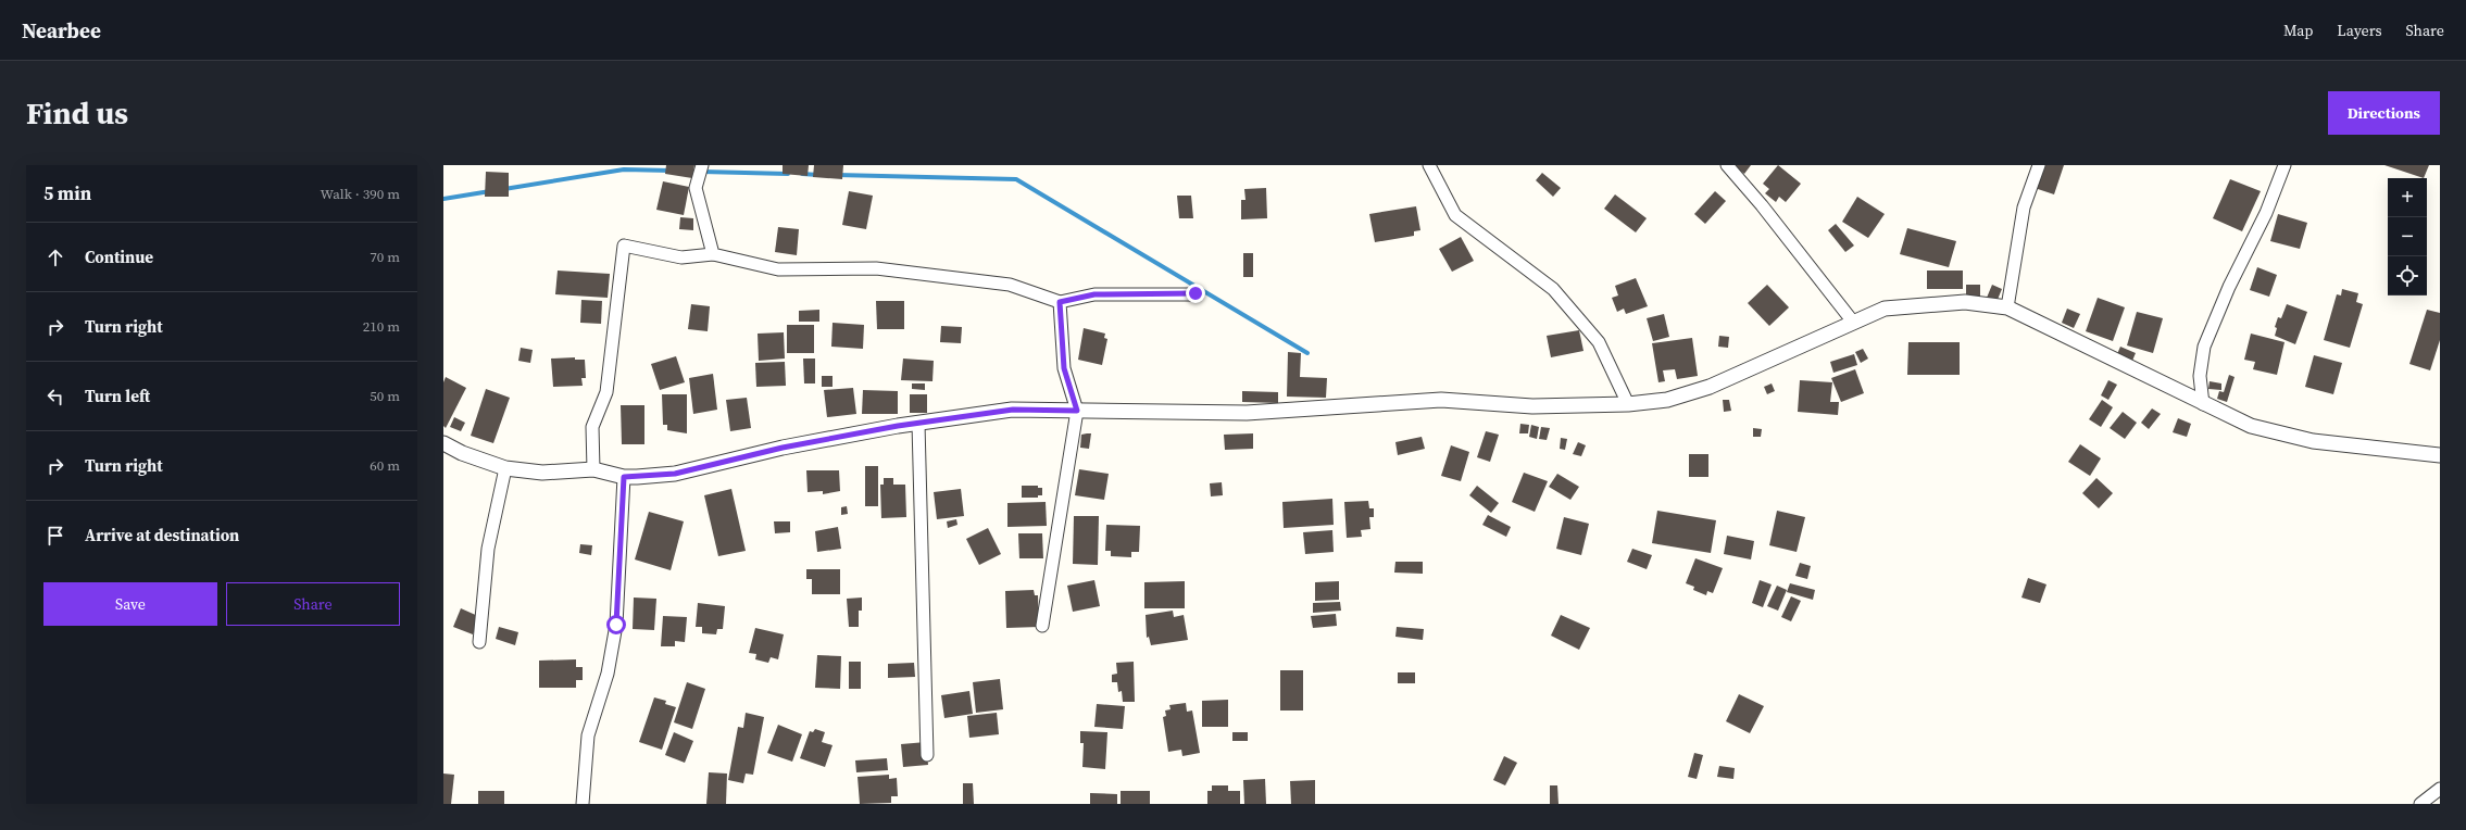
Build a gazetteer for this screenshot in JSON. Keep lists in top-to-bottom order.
{
  "page": {
    "header": "Nearbee",
    "nav": ["Map", "Layers", "Share"],
    "buttons": [
      "Directions",
      ["Save", "Share"]
    ],
    "title": "Find us",
    "heading": ["5 min", "Walk · 390 m"],
    "map_buttons": ["+", "−"],
    "list": [
      ["Continue", "70 m"],
      ["Turn right", "210 m"],
      ["Turn left", "50 m"],
      ["Turn right", "60 m"],
      "Arrive at destination"
    ]
  }
}
